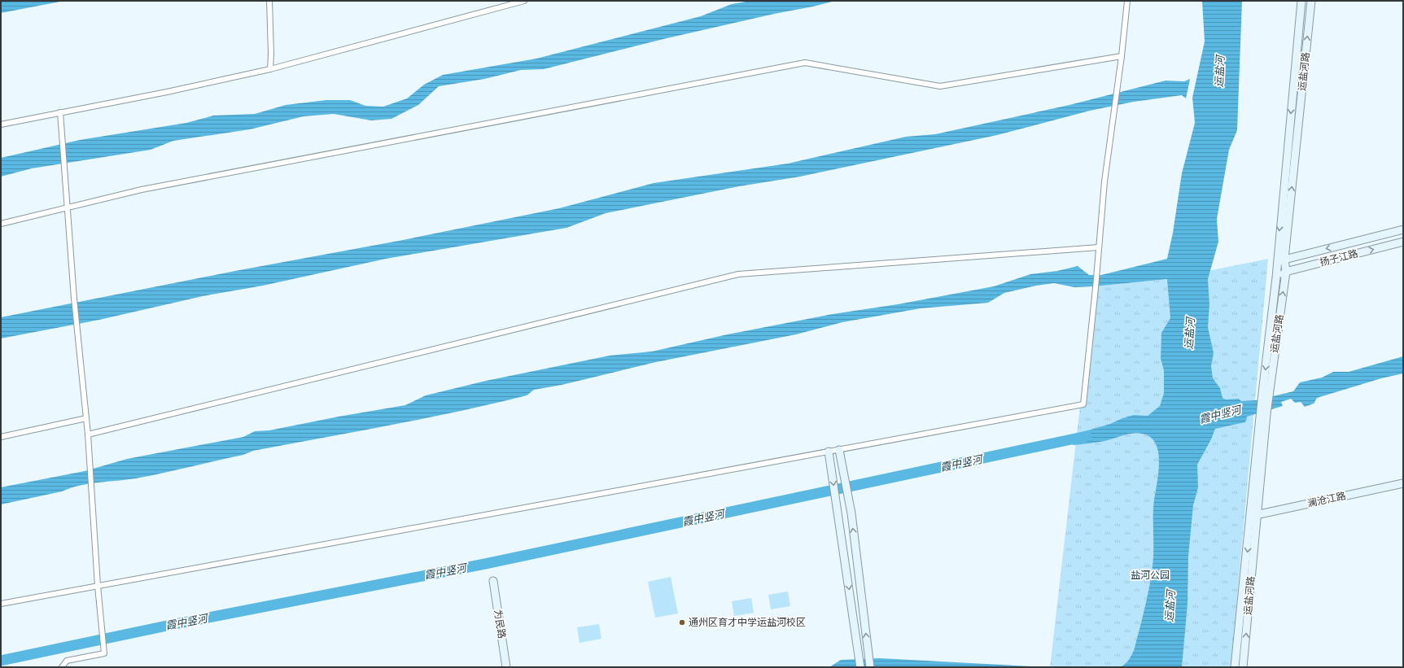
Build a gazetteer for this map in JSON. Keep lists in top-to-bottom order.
{
  "streets": {
    "main road": [
      "运盐河路",
      "扬子江路",
      "澜沧江路",
      "为民路"
    ]
  },
  "crossings": [
    ["运盐河路", "扬子江路"],
    ["运盐河路", "澜沧江路"]
  ],
  "water": ["运盐河", "霞中竖河"],
  "parks": ["盐河公园"],
  "places": ["通州区育才中学运盐河校区"]
}
